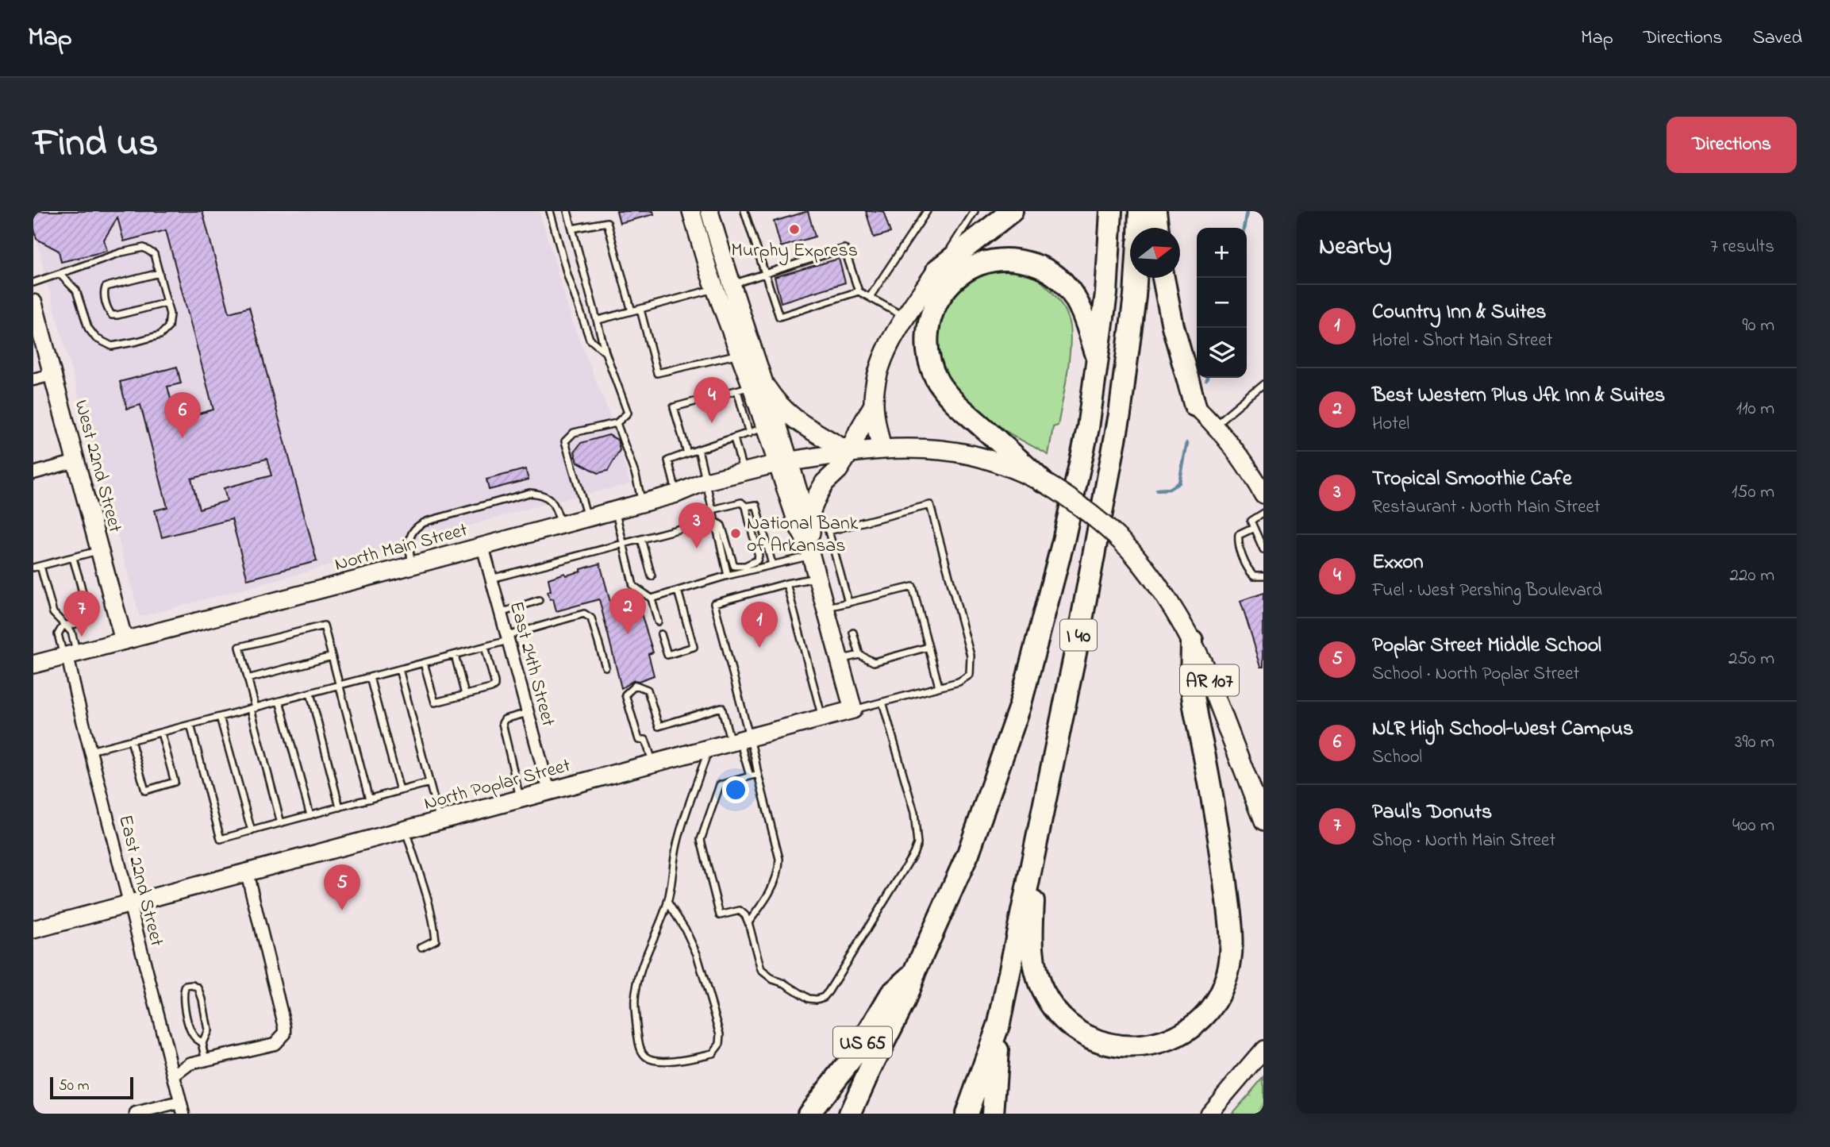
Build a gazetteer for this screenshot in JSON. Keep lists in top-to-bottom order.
{
  "streets": {
    "highway": ["I 40", "US 65"],
    "main road": [
      "West 22nd Street",
      "North Main Street",
      "AR 107",
      "North Poplar Street"
    ],
    "street": ["East 24th Street", "East 22nd Street"]
  },
  "crossings": [
    ["West 22nd Street", "North Main Street"],
    ["North Main Street", "East 24th Street"],
    ["North Main Street", "East 22nd Street"],
    ["I 40", "US 65"],
    ["East 24th Street", "North Poplar Street"],
    ["North Poplar Street", "East 22nd Street"]
  ],
  "places": ["Murphy Express", "National Bank of Arkansas"],
  "scale_bar": "50 m",
  "north": "right",
  "page": {
    "header": "Map",
    "nav": ["Map", "Directions", "Saved"],
    "title": "Find us",
    "buttons": "Directions",
    "heading": ["Nearby", "7 results"],
    "map_buttons": ["+", "−"],
    "list": [
      {
        "mark": "1",
        "name": "Country Inn & Suites",
        "note": "Hotel · Short Main Street",
        "value": "90 m"
      },
      {
        "mark": "2",
        "name": "Best Western Plus Jfk Inn & Suites",
        "note": "Hotel",
        "value": "110 m"
      },
      {
        "mark": "3",
        "name": "Tropical Smoothie Cafe",
        "note": "Restaurant · North Main Street",
        "value": "150 m"
      },
      {
        "mark": "4",
        "name": "Exxon",
        "note": "Fuel · West Pershing Boulevard",
        "value": "220 m"
      },
      {
        "mark": "5",
        "name": "Poplar Street Middle School",
        "note": "School · North Poplar Street",
        "value": "250 m"
      },
      {
        "mark": "6",
        "name": "NLR High School-West Campus",
        "note": "School",
        "value": "390 m"
      },
      {
        "mark": "7",
        "name": "Paul's Donuts",
        "note": "Shop · North Main Street",
        "value": "400 m"
      }
    ],
    "pins": [
      "4",
      "6",
      "3",
      "2",
      "7",
      "1",
      "5"
    ],
    "scale": "50 m"
  }
}
